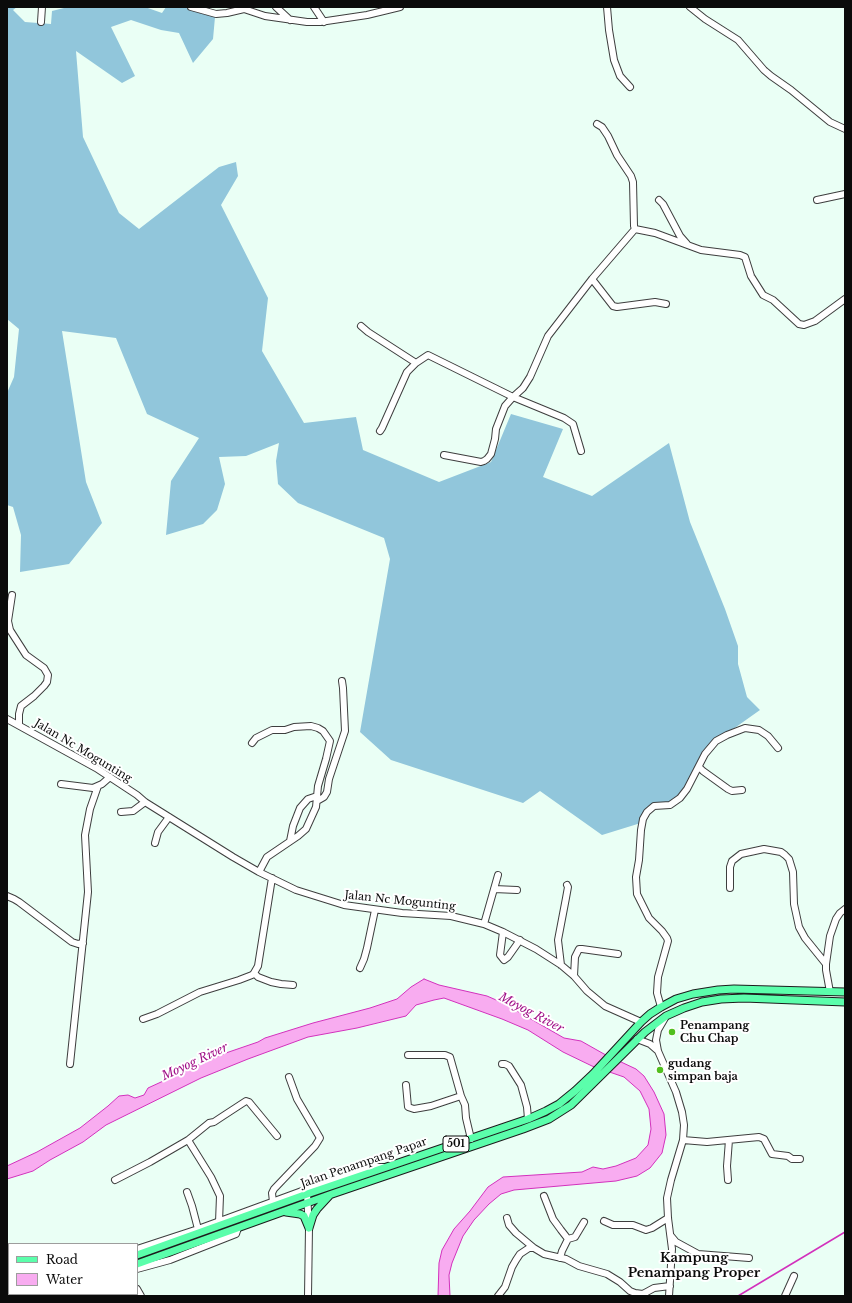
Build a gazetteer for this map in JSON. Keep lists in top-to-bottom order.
{
  "streets": {
    "main road": ["501", "Jalan Penampang Papar"],
    "street": ["Jalan Nc Mogunting"]
  },
  "crossings": [
    ["Jalan Nc Mogunting", "Jalan Penampang Papar"]
  ],
  "districts": ["Kampung Penampang Proper"],
  "water": ["Moyog River"],
  "places": ["Penampang Chu Chap", "gudang simpan baja"],
  "legend": ["Road", "Water"]
}
